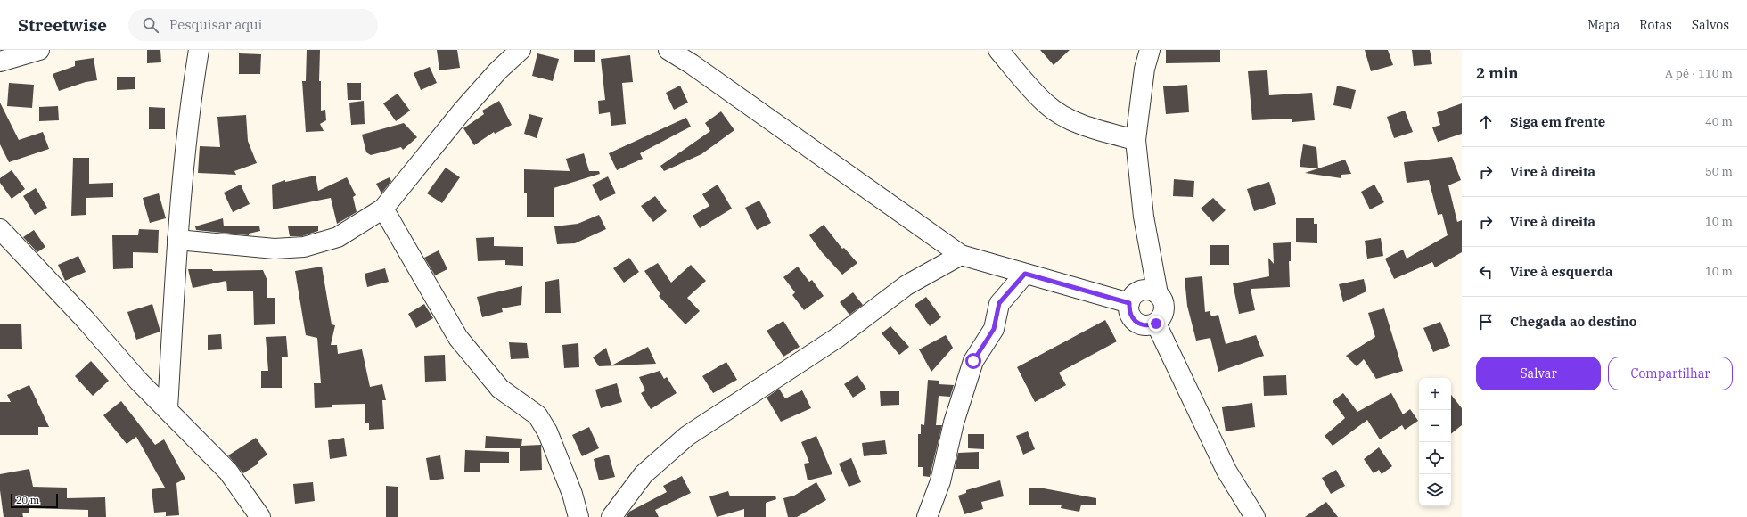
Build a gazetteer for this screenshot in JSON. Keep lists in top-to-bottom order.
{
  "scale_bar": "20 m",
  "page": {
    "header": "Streetwise",
    "search": "Pesquisar aqui",
    "nav": ["Mapa", "Rotas", "Salvos"],
    "heading": ["2 min", "A pé · 110 m"],
    "list": [
      ["Siga em frente", "40 m"],
      ["Vire à direita", "50 m"],
      ["Vire à direita", "10 m"],
      ["Vire à esquerda", "10 m"],
      "Chegada ao destino"
    ],
    "buttons": ["Salvar", "Compartilhar"],
    "map_buttons": ["+", "−"],
    "scale": "20 m"
  }
}
